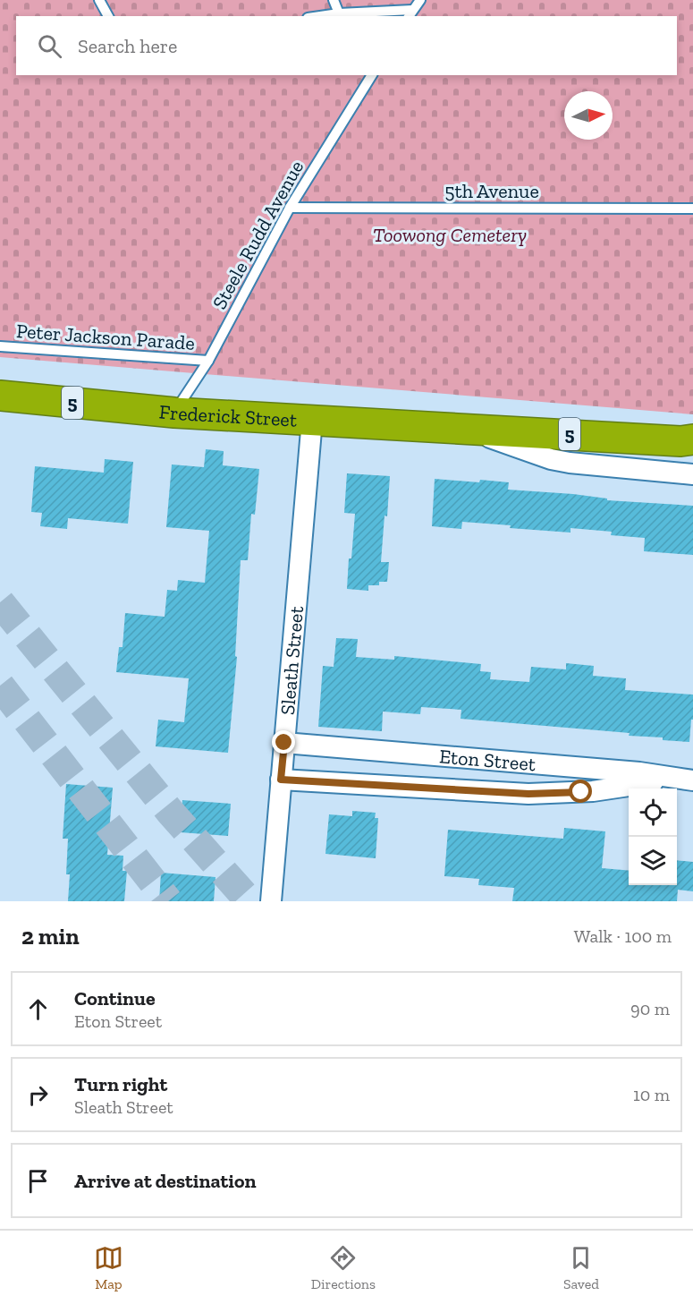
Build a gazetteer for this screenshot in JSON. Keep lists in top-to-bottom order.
{
  "streets": {
    "highway": ["5", "Frederick Street"],
    "street": ["Sleath Street", "Eton Street"],
    "lane": ["5th Avenue", "Steele Rudd Avenue", "Peter Jackson Parade"]
  },
  "crossings": [
    ["5th Avenue", "Steele Rudd Avenue"],
    ["Steele Rudd Avenue", "Peter Jackson Parade"],
    ["Steele Rudd Avenue", "Frederick Street"],
    ["Frederick Street", "Sleath Street"],
    ["Sleath Street", "Eton Street"]
  ],
  "parks": ["Toowong Cemetery"],
  "north": "right",
  "page": {
    "search": "Search here",
    "heading": ["2 min", "Walk · 100 m"],
    "list": [
      ["Continue", "Eton Street", "90 m"],
      ["Turn right", "Sleath Street", "10 m"],
      "Arrive at destination"
    ],
    "nav": ["Map", "Directions", "Saved"]
  }
}
